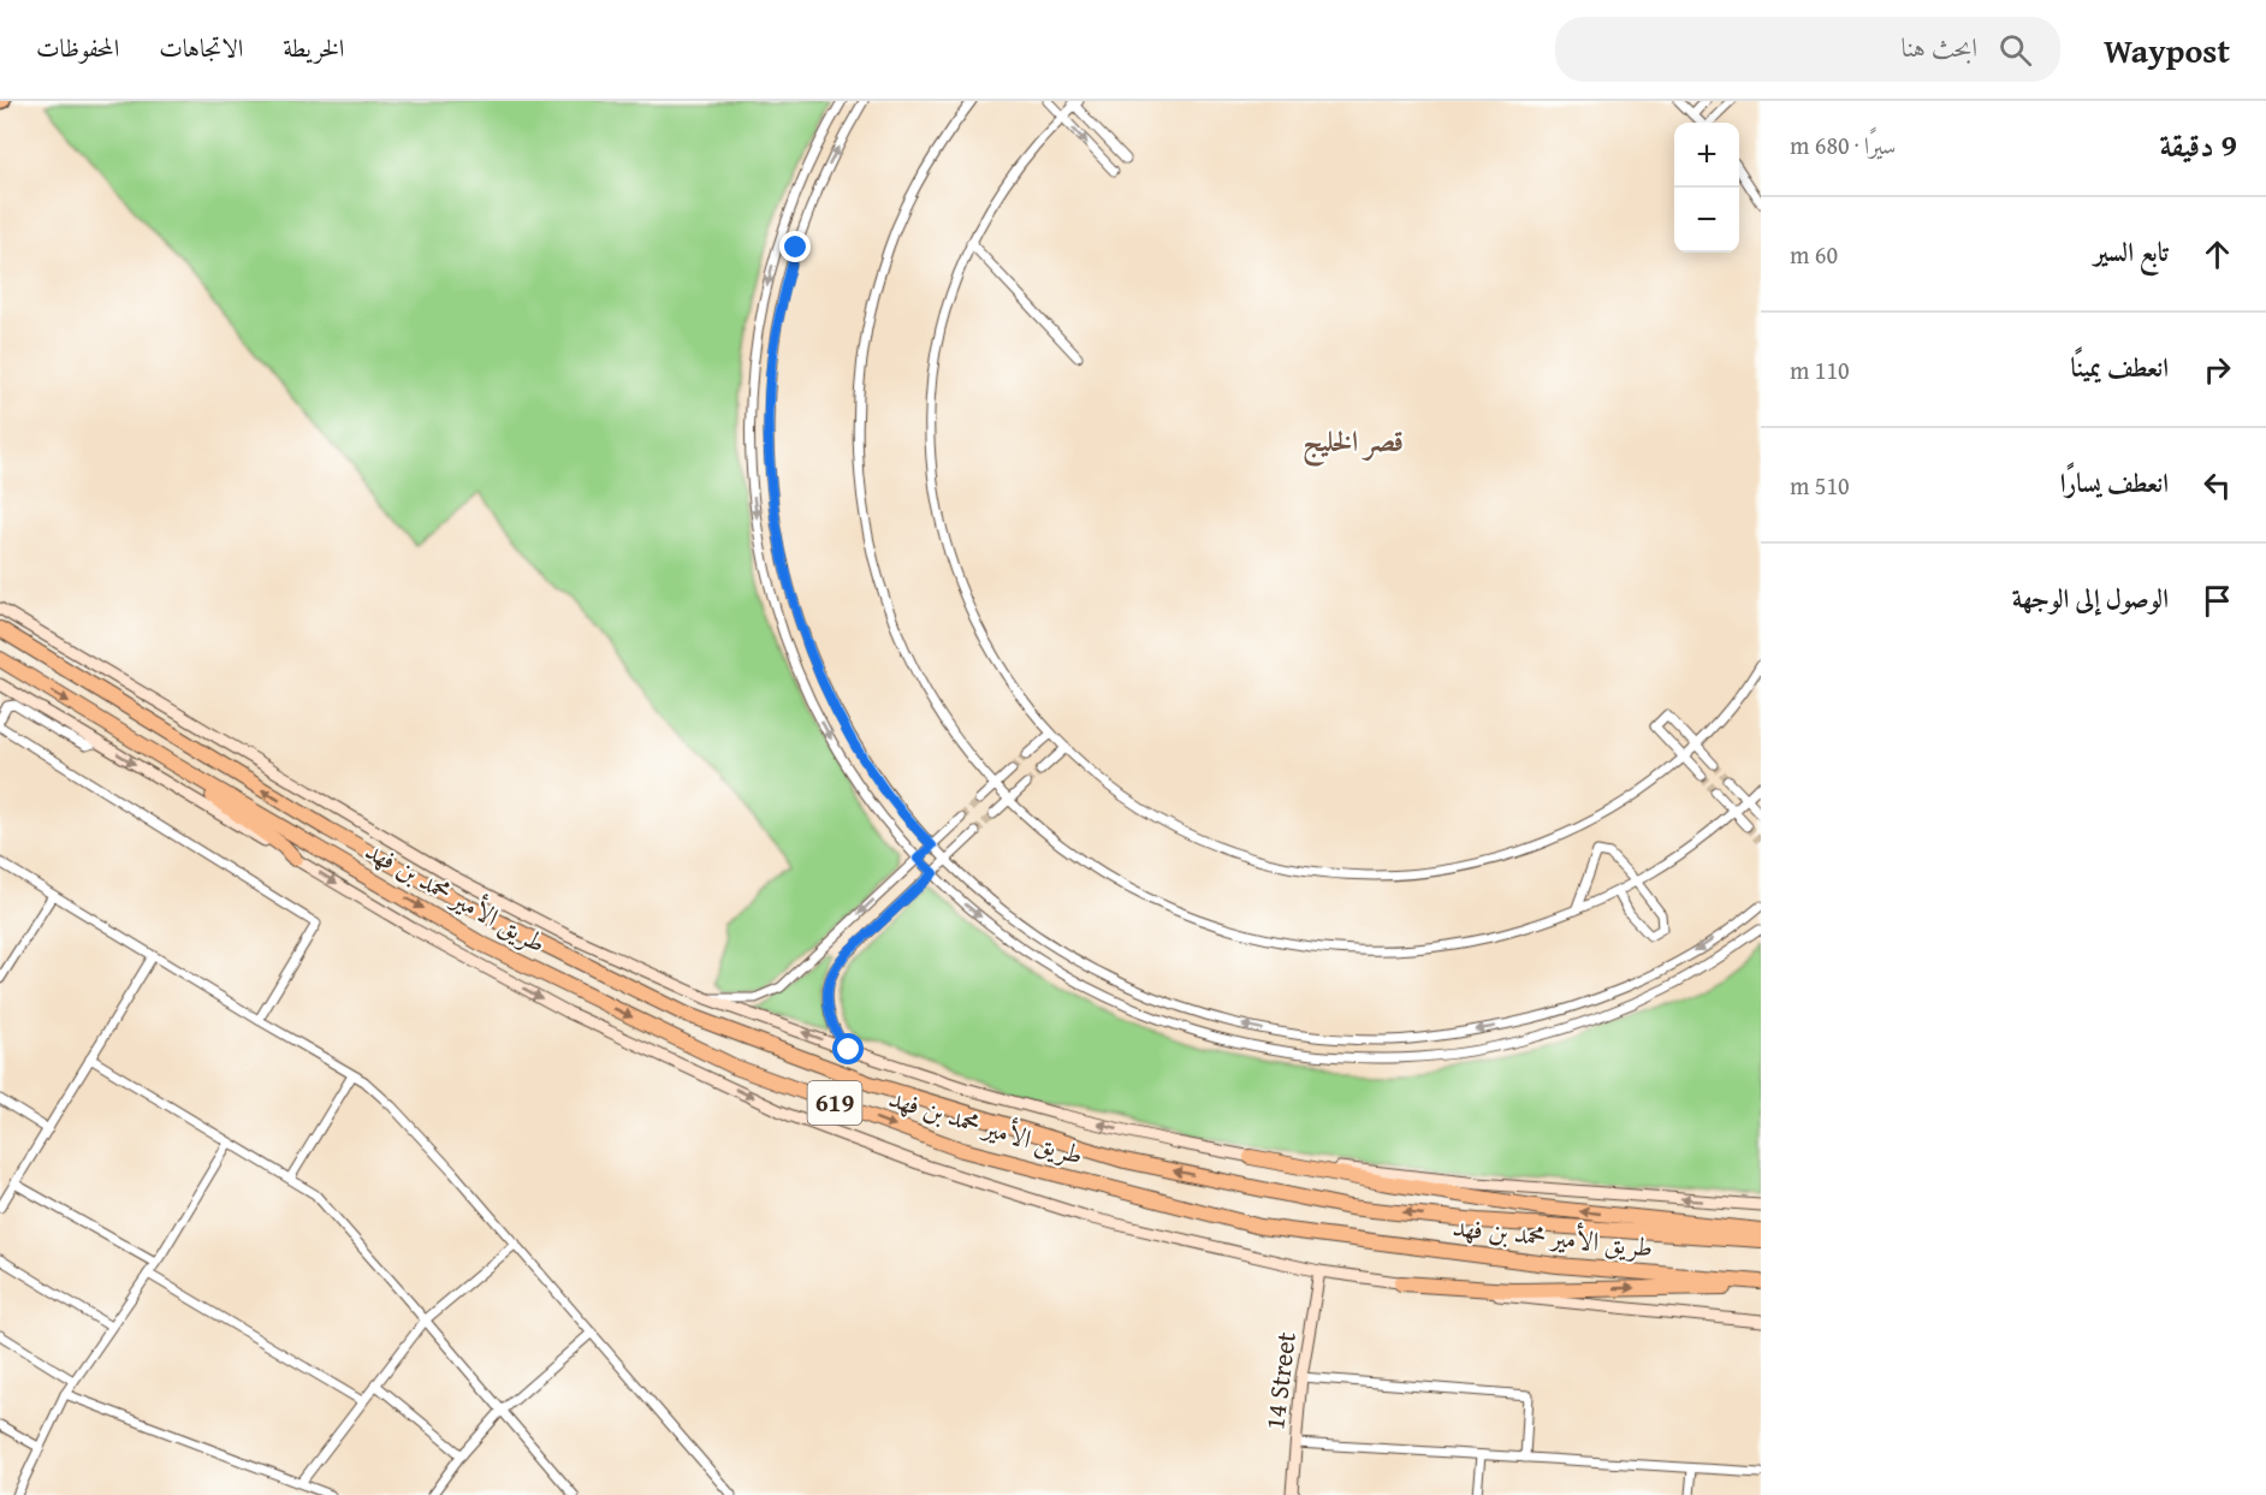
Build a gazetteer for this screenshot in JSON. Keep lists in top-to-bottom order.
{
  "streets": {
    "highway": ["طريق الأمير محمد بن فهد", "619"],
    "main road": ["14 Street"]
  },
  "districts": ["قصر الخليج"],
  "page": {
    "header": "Waypost",
    "search": "ابحث هنا",
    "nav": ["الخريطة", "الاتجاهات", "المحفوظات"],
    "heading": ["9 دقيقة", "سيرًا · 680 m"],
    "map_buttons": ["+", "−"],
    "list": [
      ["تابع السير", "60 m"],
      ["انعطف يمينًا", "110 m"],
      ["انعطف يسارًا", "510 m"],
      "الوصول إلى الوجهة"
    ]
  }
}
